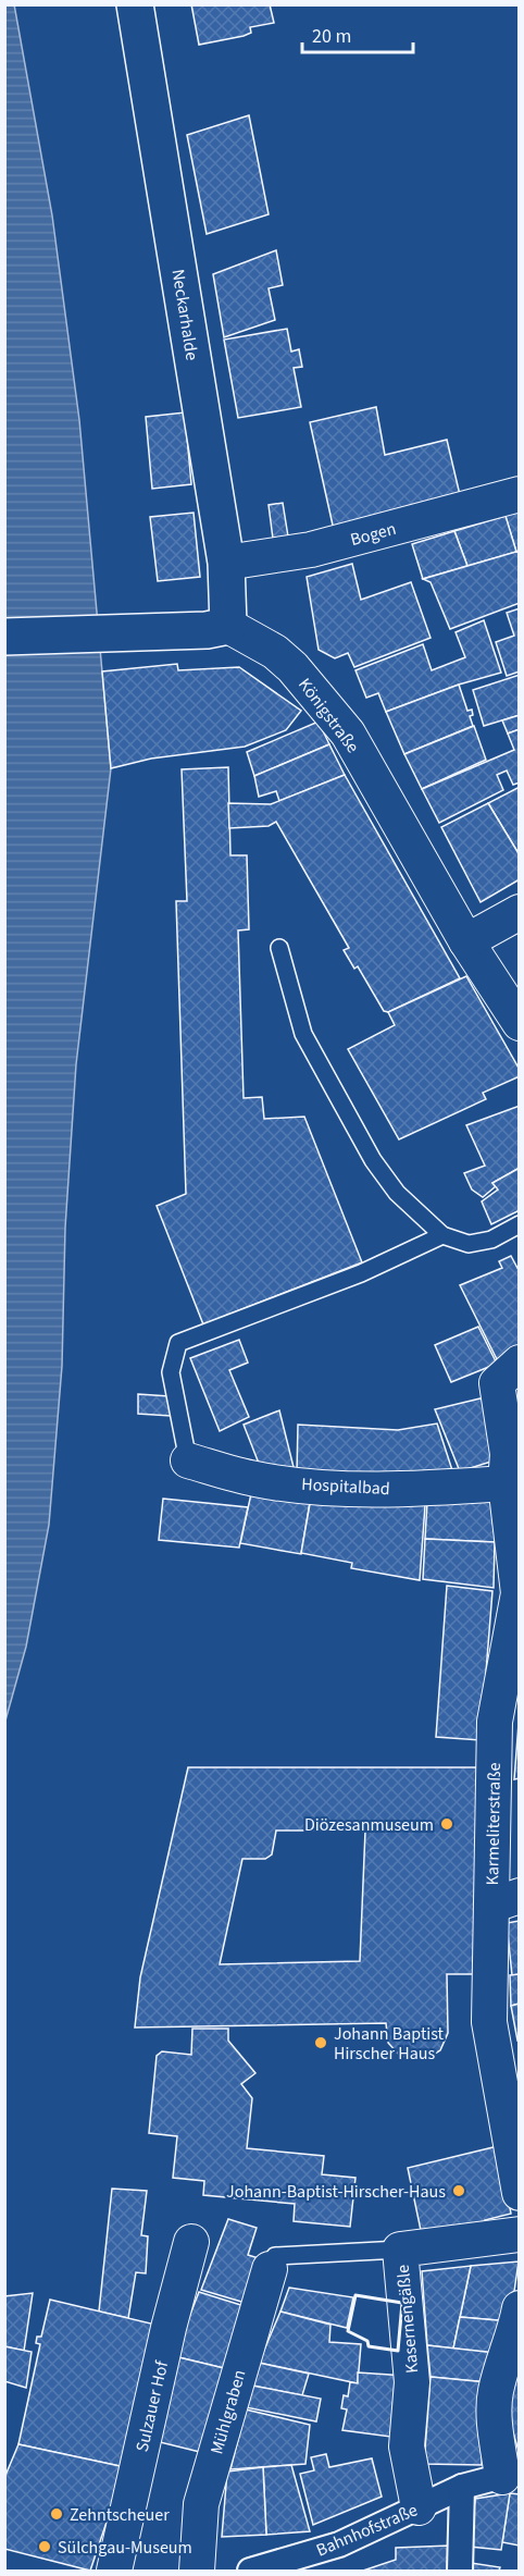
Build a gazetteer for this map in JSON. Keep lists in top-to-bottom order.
{
  "streets": {
    "street": [
      "Neckarhalde",
      "Bogen",
      "Königstraße",
      "Hospitalbad",
      "Karmeliterstraße",
      "Kasernengäßle",
      "Sulzauer Hof",
      "Mühlgraben",
      "Bahnhofstraße"
    ]
  },
  "crossings": [
    ["Neckarhalde", "Bogen"],
    ["Neckarhalde", "Königstraße"],
    ["Hospitalbad", "Karmeliterstraße"],
    ["Kasernengäßle", "Bahnhofstraße"]
  ],
  "places": [
    "Diözesanmuseum",
    "Johann Baptist Hirscher Haus",
    "Johann-Baptist-Hirscher-Haus",
    "Zehntscheuer",
    "Sülchgau-Museum"
  ],
  "scale_bar": "20 m"
}
